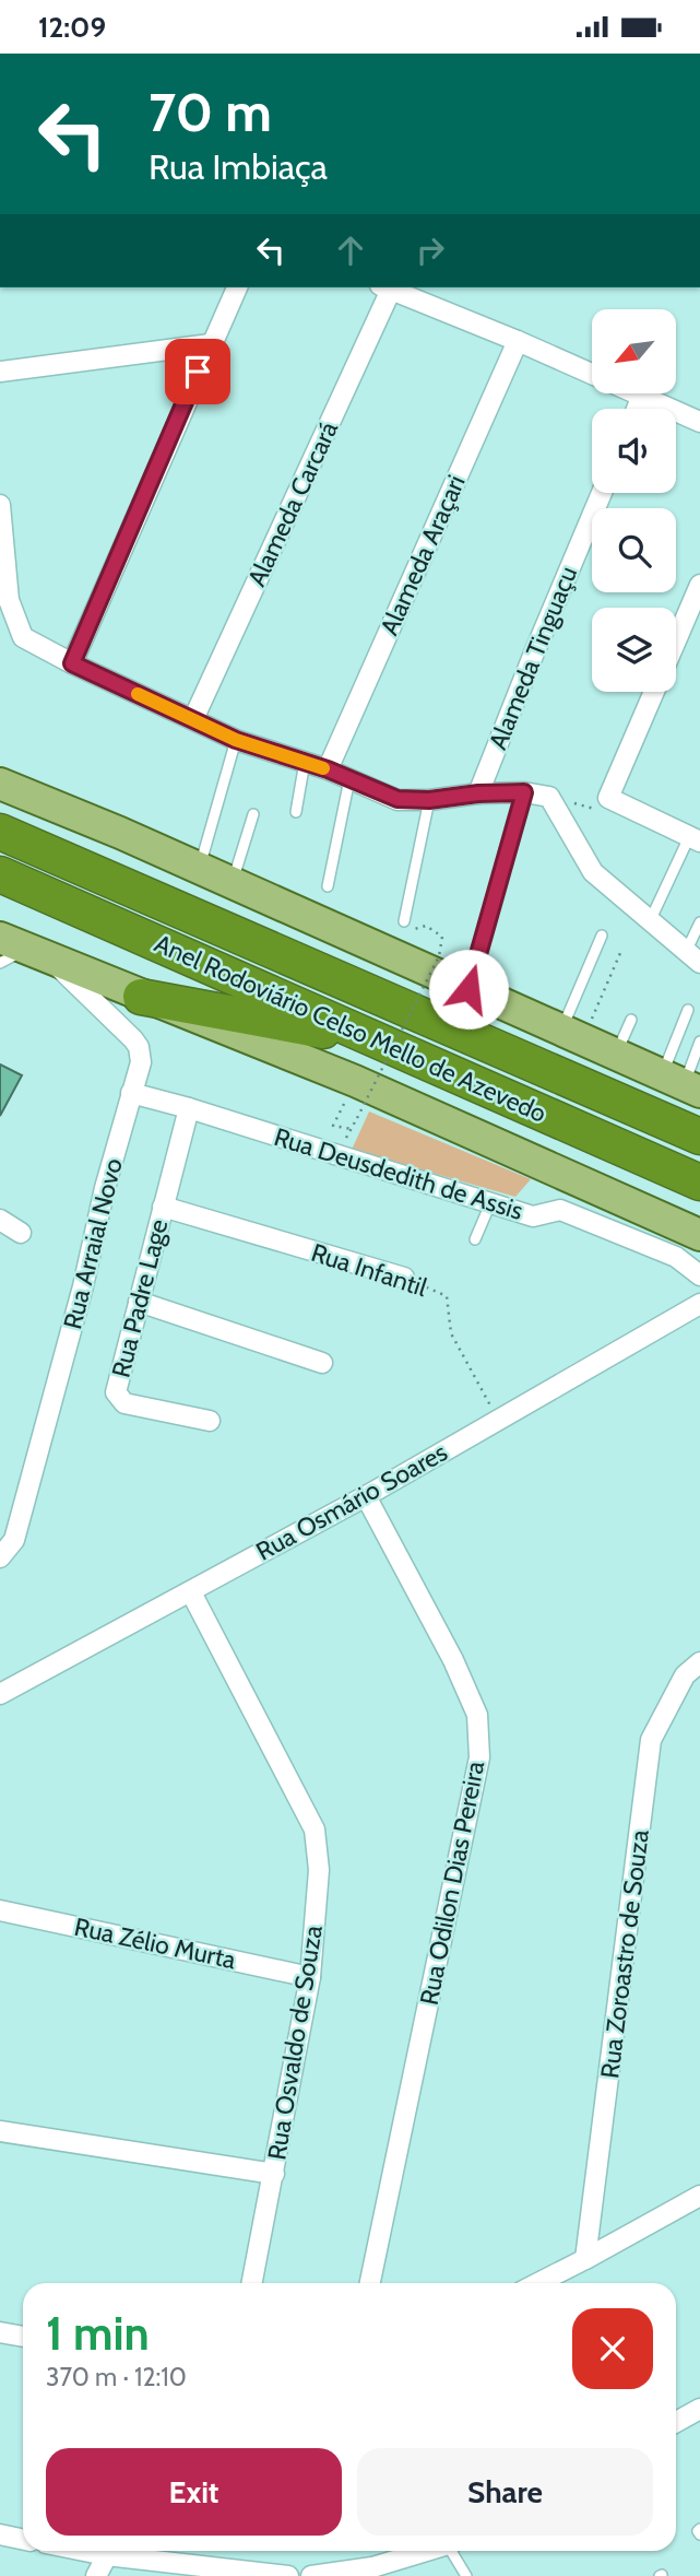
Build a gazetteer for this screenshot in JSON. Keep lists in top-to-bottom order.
{
  "streets": {
    "highway": ["Anel Rodoviário Celso Mello de Azevedo"],
    "street": [
      "Alameda Carcará",
      "Alameda Araçari",
      "Alameda Tinguaçu",
      "Rua Deusdedith de Assis",
      "Rua Arraial Novo",
      "Rua Infantil",
      "Rua Padre Lage",
      "Rua Osmário Soares",
      "Rua Odilon Dias Pereira",
      "Rua Zélio Murta",
      "Rua Zoroastro de Souza",
      "Rua Osvaldo de Souza"
    ]
  },
  "crossings": [
    ["Anel Rodoviário Celso Mello de Azevedo", "Rua Arraial Novo"],
    ["Rua Deusdedith de Assis", "Rua Arraial Novo"],
    ["Rua Deusdedith de Assis", "Rua Padre Lage"],
    ["Rua Infantil", "Rua Padre Lage"],
    ["Rua Infantil", "Rua Osmário Soares"],
    ["Rua Osmário Soares", "Rua Odilon Dias Pereira"],
    ["Rua Osmário Soares", "Rua Osvaldo de Souza"],
    ["Rua Zélio Murta", "Rua Osvaldo de Souza"]
  ],
  "north": "bottom left",
  "page": {
    "status": "12:09",
    "turn": ["70 m", "Rua Imbiaça"],
    "heading": ["1 min", "370 m · 12:10"],
    "buttons": ["Exit", "Share"]
  }
}
